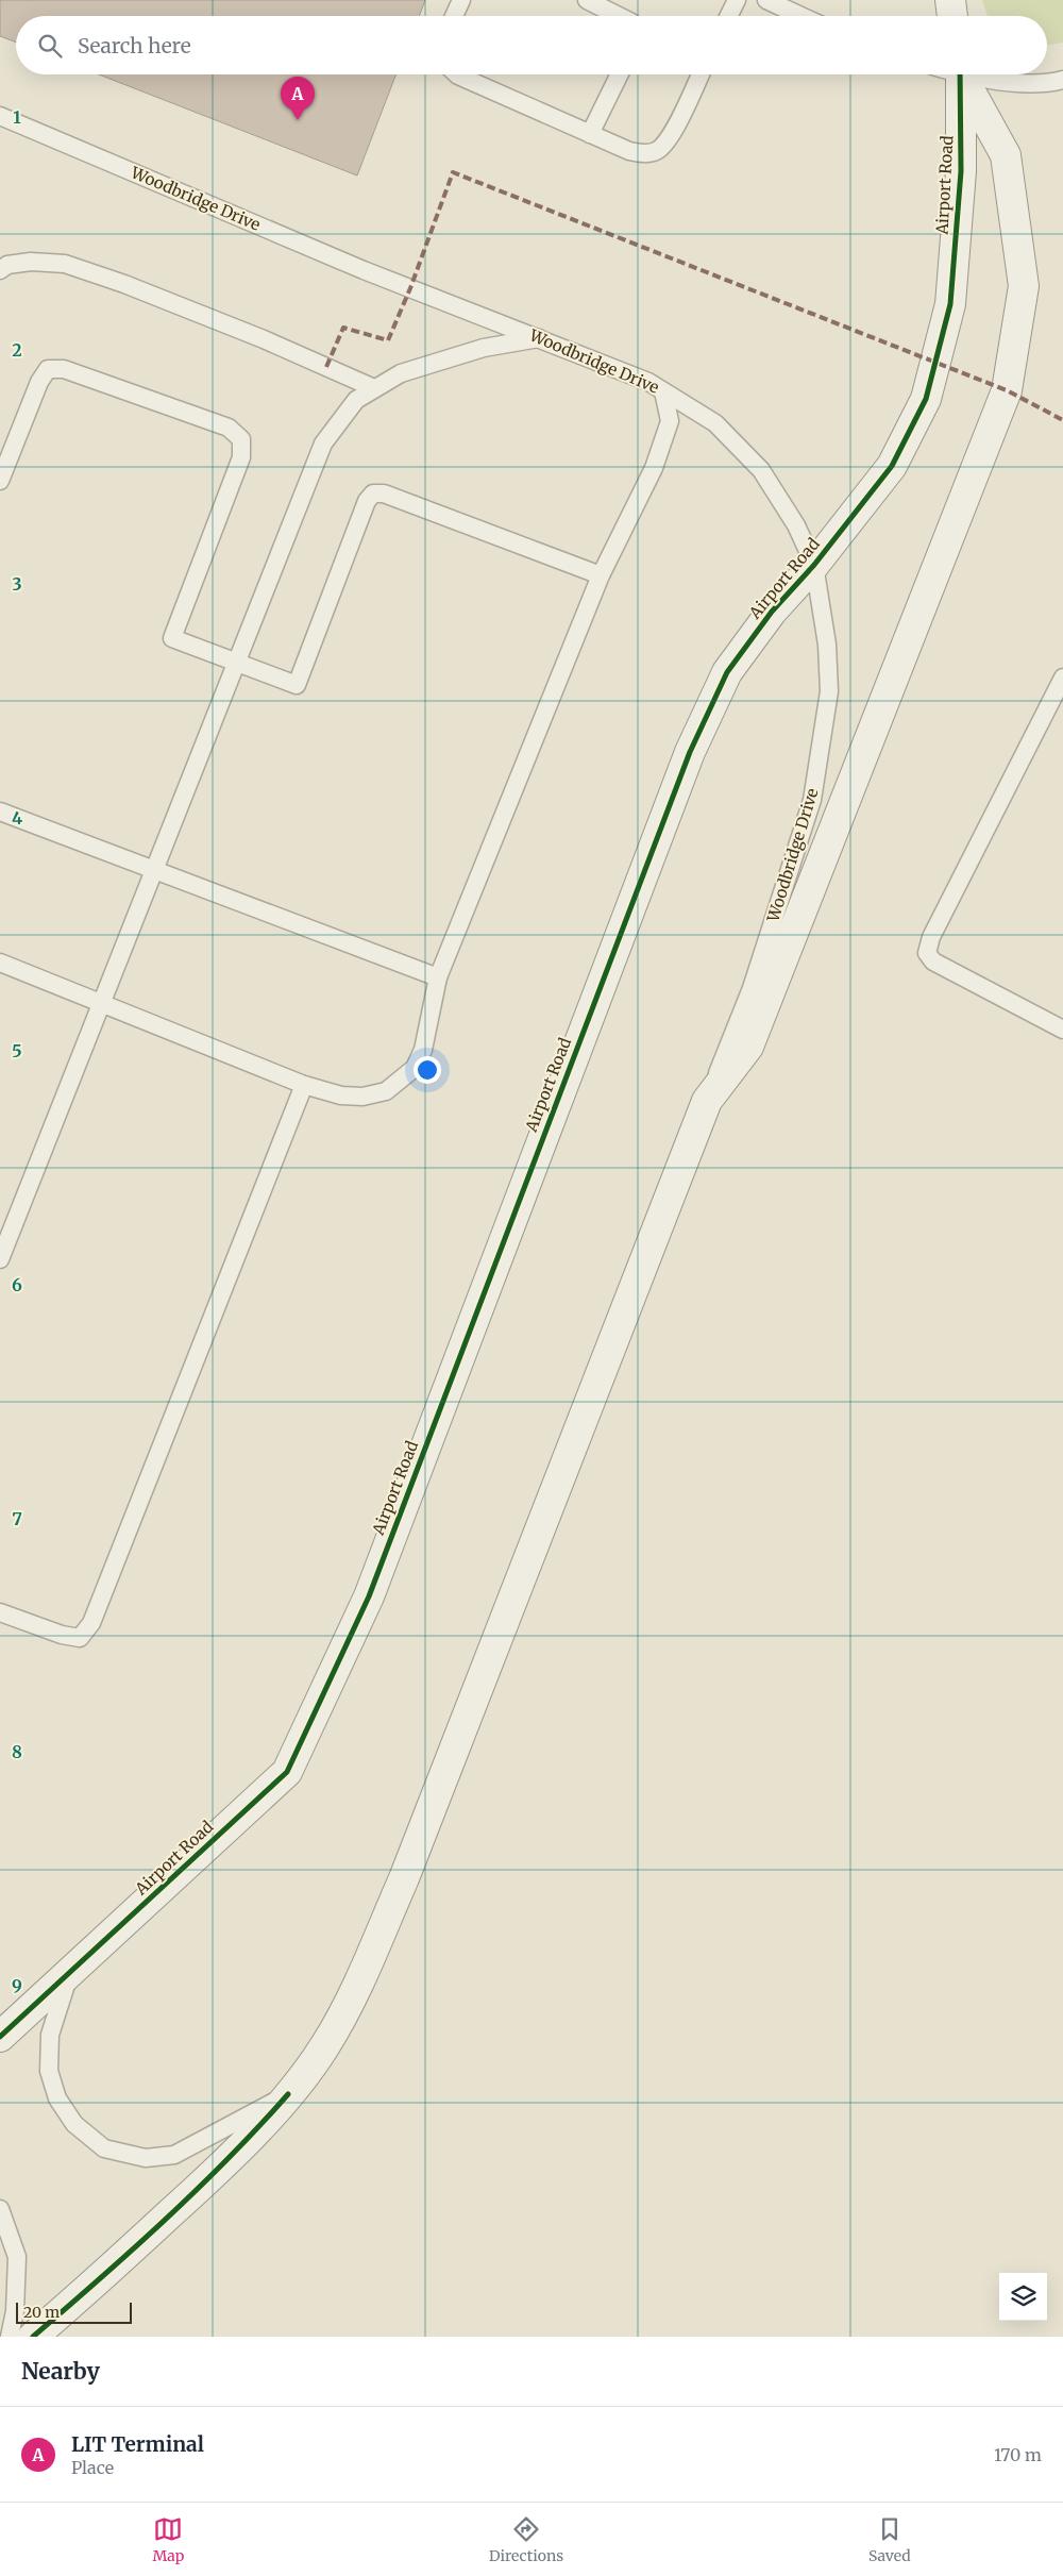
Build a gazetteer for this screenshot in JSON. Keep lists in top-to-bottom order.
{
  "streets": {
    "main road": ["Airport Road"],
    "lane": ["Woodbridge Drive"]
  },
  "crossings": [
    ["Airport Road", "Woodbridge Drive"]
  ],
  "scale_bar": "20 m",
  "page": {
    "search": "Search here",
    "pins": "A",
    "scale": "20 m",
    "heading": "Nearby",
    "list": [
      {
        "mark": "A",
        "name": "LIT Terminal",
        "note": "Place",
        "value": "170 m"
      }
    ],
    "nav": ["Map", "Directions", "Saved"]
  },
  "grid": {
    "rows": [
      "1",
      "2",
      "3",
      "4",
      "5",
      "6",
      "7",
      "8",
      "9"
    ]
  }
}
